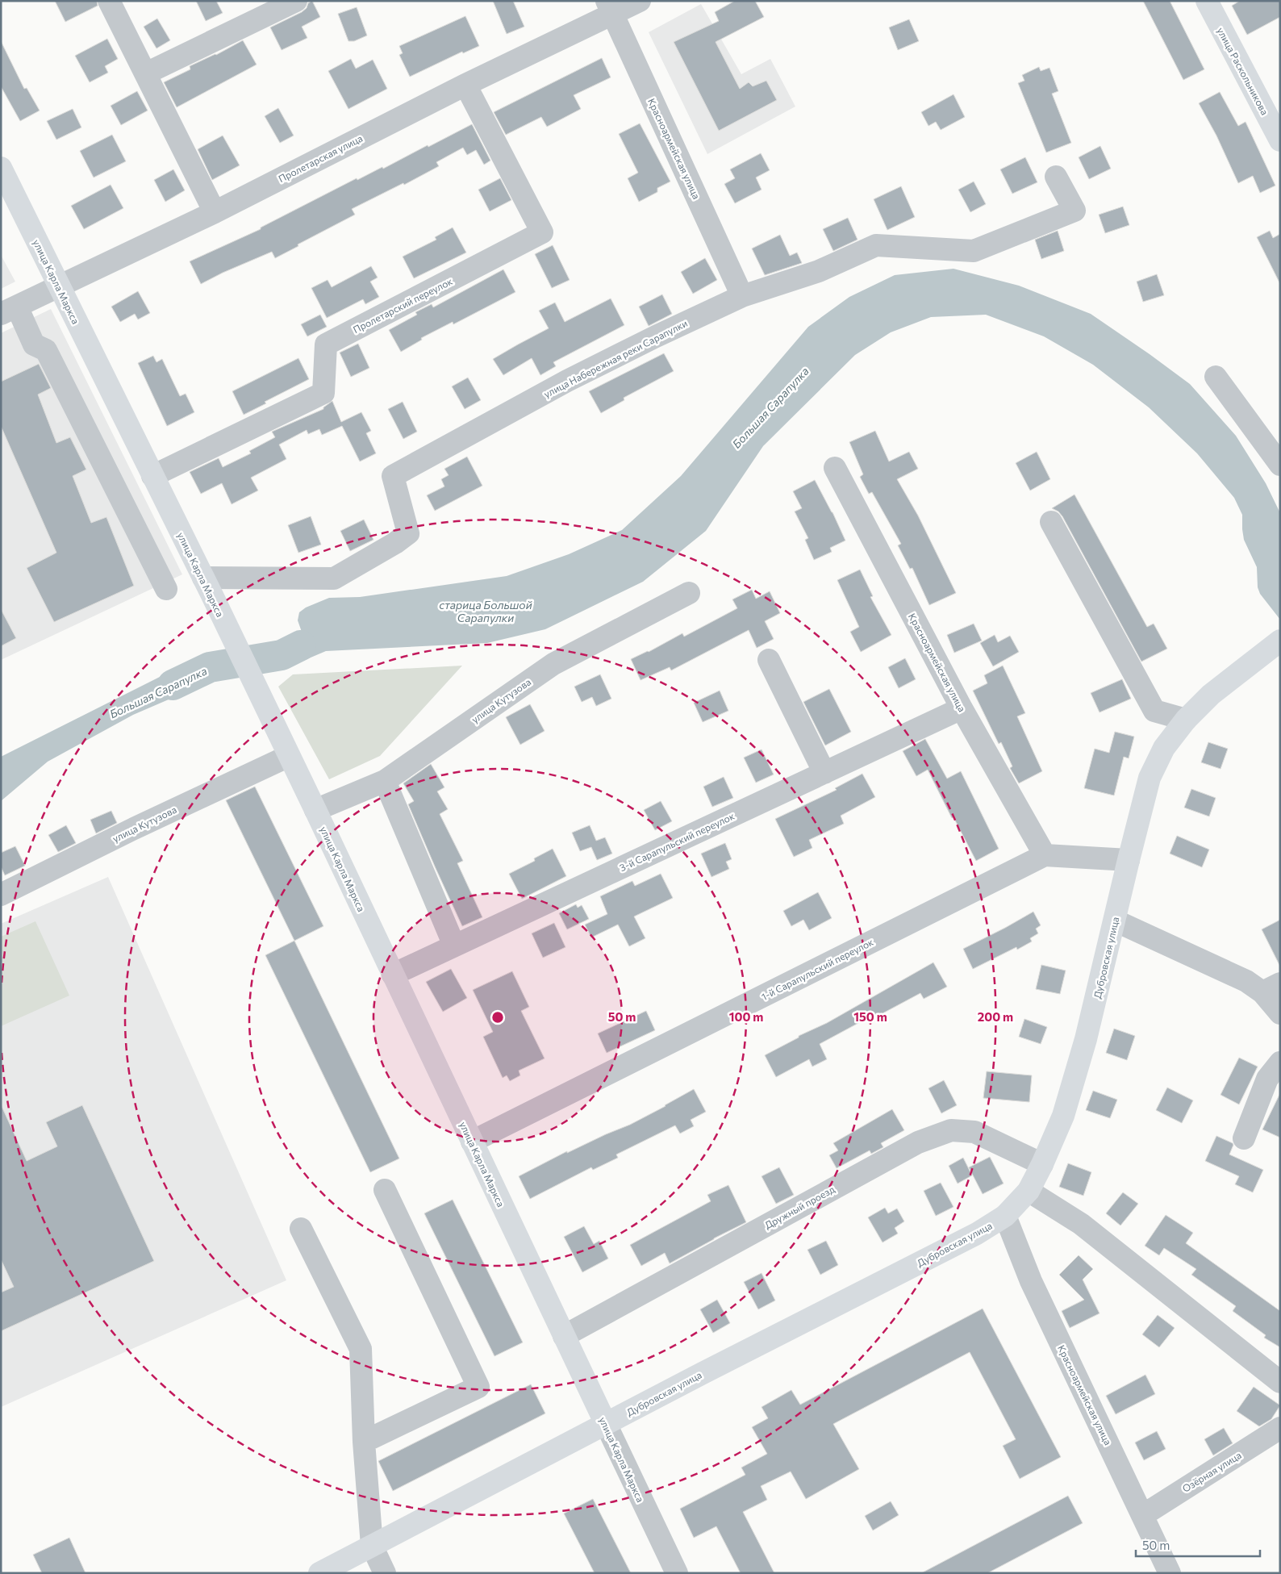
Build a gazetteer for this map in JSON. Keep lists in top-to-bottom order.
{
  "streets": {
    "main road": ["улица Раскольникова", "улица Карла Маркса", "Дубровская улица"],
    "street": [
      "Красноармейская улица",
      "Пролетарская улица",
      "Пролетарский переулок",
      "улица Набережная реки Сарапулки",
      "улица Кутузова",
      "3-й Сарапульский переулок",
      "1-й Сарапульский переулок",
      "Дружный проезд",
      "Озёрная улица"
    ]
  },
  "crossings": [
    ["Красноармейская улица", "Пролетарская улица"],
    ["Красноармейская улица", "улица Набережная реки Сарапулки"],
    ["Красноармейская улица", "3-й Сарапульский переулок"],
    ["Красноармейская улица", "Дубровская улица"],
    ["Красноармейская улица", "1-й Сарапульский переулок"],
    ["Красноармейская улица", "Озёрная улица"],
    ["Пролетарская улица", "улица Карла Маркса"],
    ["Пролетарская улица", "Пролетарский переулок"],
    ["улица Карла Маркса", "Пролетарский переулок"],
    ["улица Карла Маркса", "улица Набережная реки Сарапулки"],
    ["улица Карла Маркса", "улица Кутузова"],
    ["улица Карла Маркса", "3-й Сарапульский переулок"],
    ["улица Карла Маркса", "Дубровская улица"],
    ["улица Карла Маркса", "1-й Сарапульский переулок"],
    ["улица Карла Маркса", "Дружный проезд"],
    ["Дубровская улица", "1-й Сарапульский переулок"],
    ["Дубровская улица", "Дружный проезд"]
  ],
  "water": ["Большая Сарапулка", "старица Большой Сарапулки"],
  "scale_bar": "50 m",
  "rings": [
    "50 m",
    "100 m",
    "150 m",
    "200 m"
  ]
}
